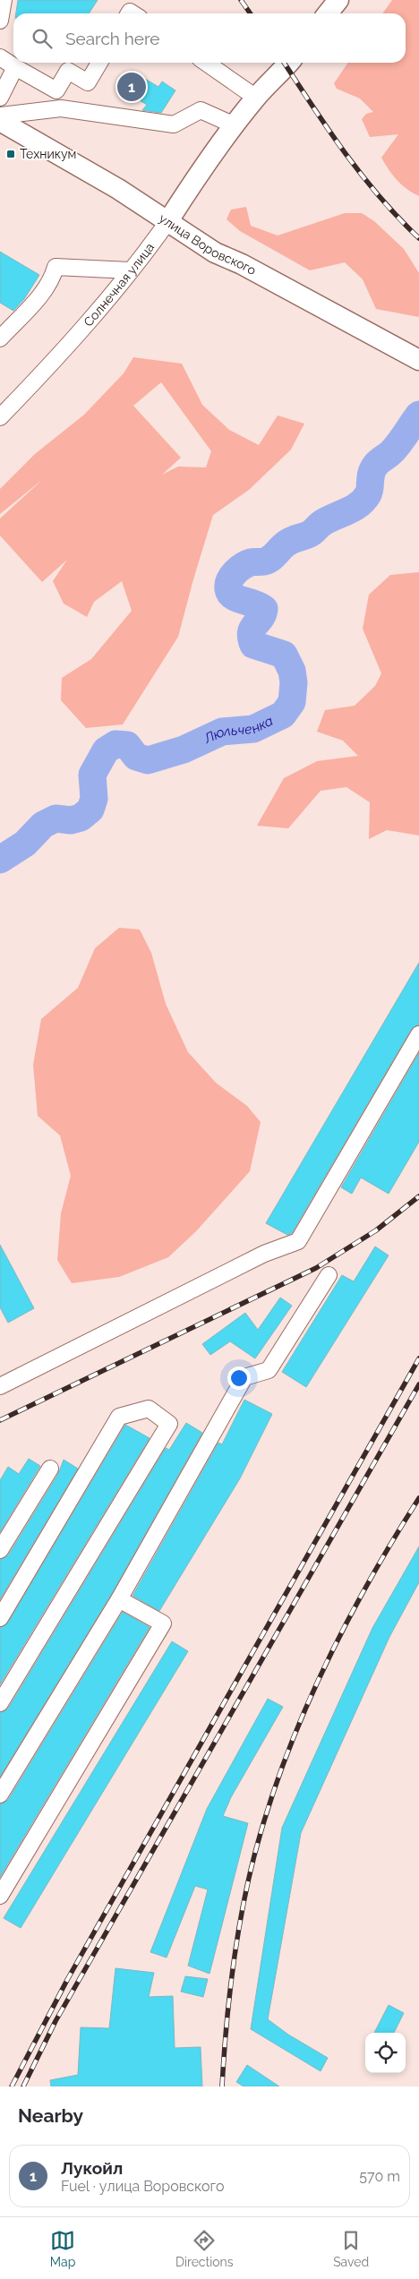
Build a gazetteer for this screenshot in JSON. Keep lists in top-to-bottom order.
{
  "streets": {
    "main road": ["улица Воровского", "Солнечная улица"]
  },
  "crossings": [
    ["улица Воровского", "Солнечная улица"]
  ],
  "water": ["Люльченка"],
  "places": {
    "transit": ["Техникум"]
  },
  "page": {
    "search": "Search here",
    "pins": "1",
    "heading": "Nearby",
    "list": [
      {
        "mark": "1",
        "name": "Лукойл",
        "note": "Fuel · улица Воровского",
        "value": "570 m"
      }
    ],
    "nav": ["Map", "Directions", "Saved"]
  }
}
